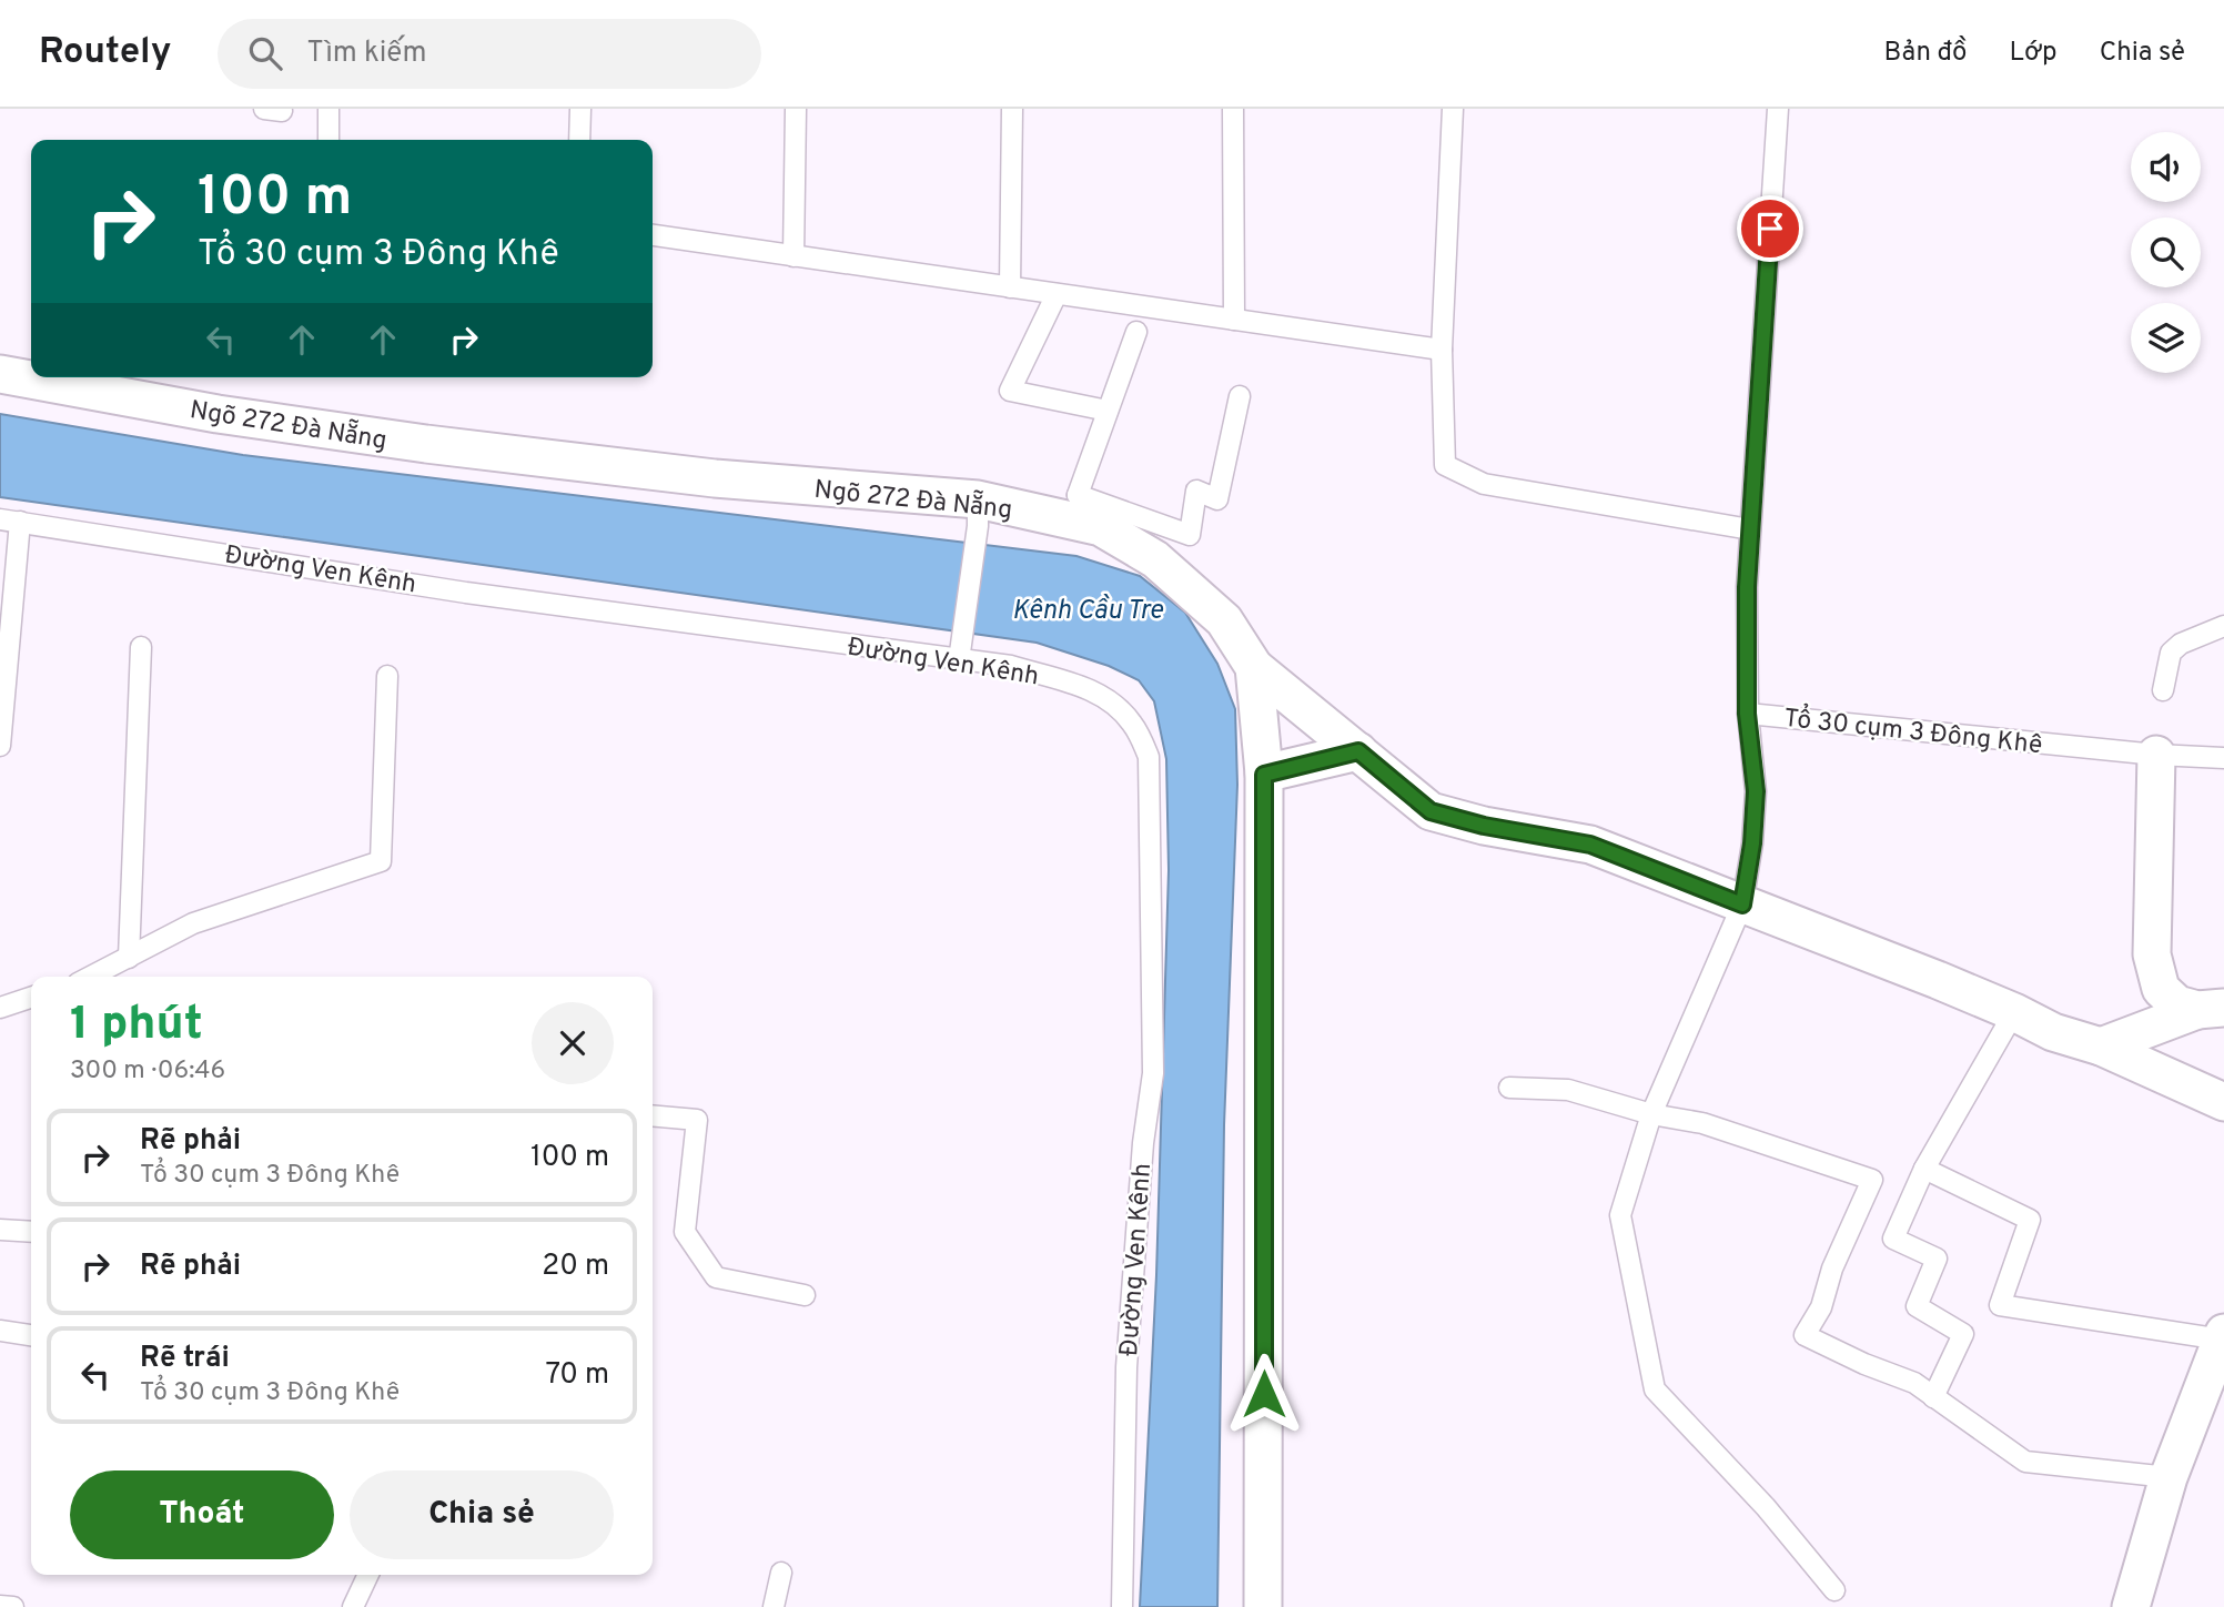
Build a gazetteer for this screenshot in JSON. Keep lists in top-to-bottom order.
{
  "streets": {
    "street": ["Ngõ 272 Đà Nẵng"],
    "lane": ["Đường Ven Kênh", "Tổ 30 cụm 3 Đông Khê"]
  },
  "water": ["Kênh Cầu Tre"],
  "page": {
    "header": "Routely",
    "search": "Tìm kiếm",
    "nav": ["Bản đồ", "Lớp", "Chia sẻ"],
    "turn": ["100 m", "Tổ 30 cụm 3 Đông Khê"],
    "heading": ["1 phút", "300 m · 06:46"],
    "list": [
      {
        "name": "Rẽ phải",
        "note": "Tổ 30 cụm 3 Đông Khê",
        "value": "100 m"
      },
      {
        "name": "Rẽ phải",
        "value": "20 m"
      },
      {
        "name": "Rẽ trái",
        "note": "Tổ 30 cụm 3 Đông Khê",
        "value": "70 m"
      }
    ],
    "buttons": ["Thoát", "Chia sẻ"]
  }
}
